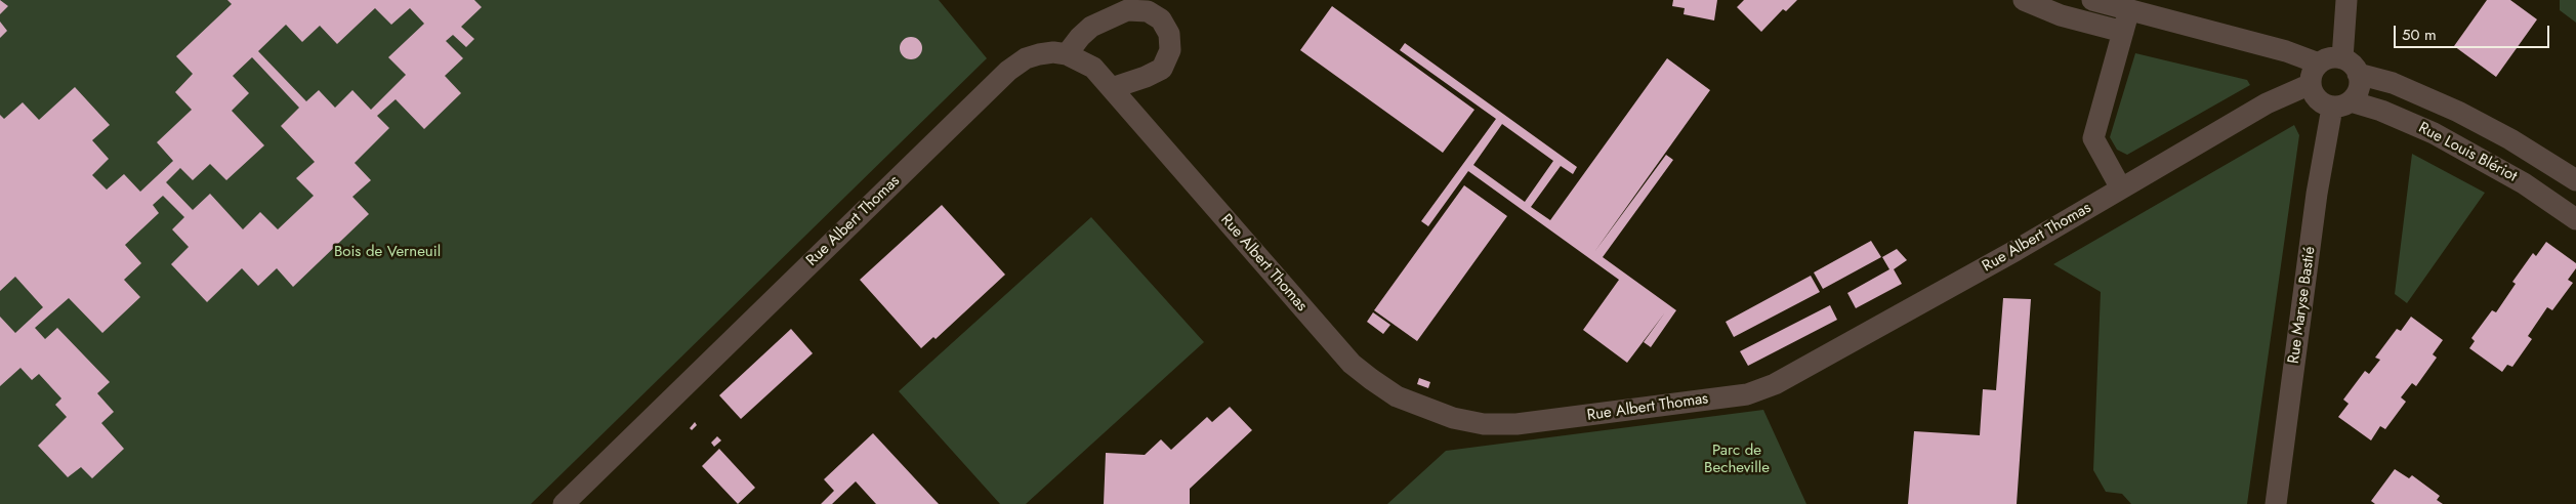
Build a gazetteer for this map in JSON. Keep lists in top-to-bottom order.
{
  "streets": {
    "street": ["Rue Louis Blériot", "Rue Albert Thomas", "Rue Maryse Bastié"]
  },
  "crossings": [
    ["Rue Louis Blériot", "Rue Albert Thomas"],
    ["Rue Louis Blériot", "Rue Maryse Bastié"],
    ["Rue Albert Thomas", "Rue Maryse Bastié"]
  ],
  "parks": ["Bois de Verneuil", "Parc de Becheville"],
  "scale_bar": "50 m"
}
